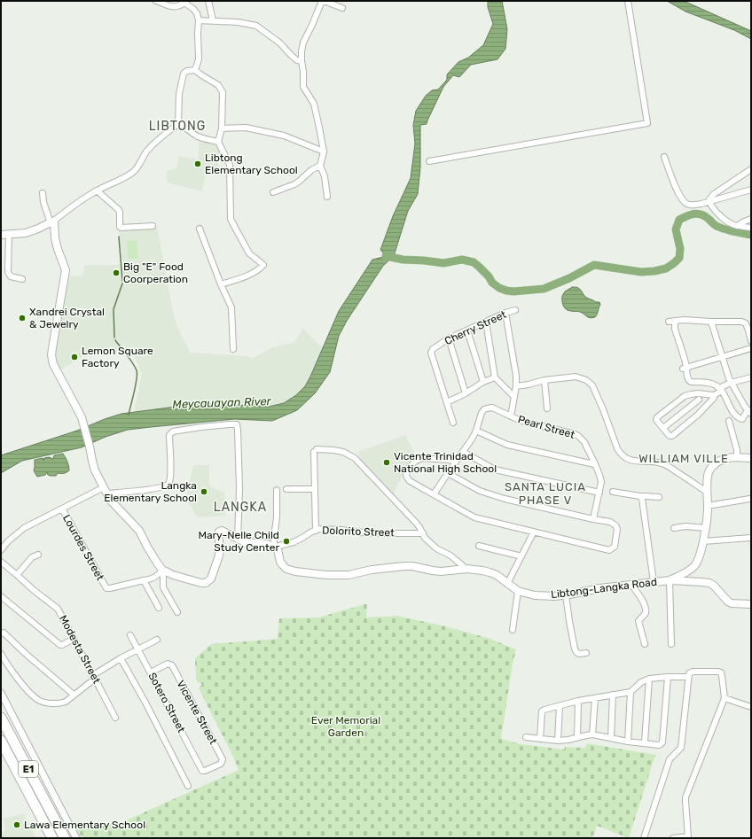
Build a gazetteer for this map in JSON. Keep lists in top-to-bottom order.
{
  "streets": {
    "highway": ["E1"],
    "main road": ["Libtong-Langka Road"],
    "street": [
      "Cherry Street",
      "Pearl Street",
      "Dolorito Street",
      "Lourdes Street",
      "Modesta Street",
      "Sotero Street",
      "Vicente Street"
    ]
  },
  "crossings": [
    ["Dolorito Street", "Libtong-Langka Road"],
    ["Sotero Street", "Vicente Street"]
  ],
  "districts": [
    "LIBTONG",
    "WILLIAM VILLE",
    "SANTA LUCIA PHASE V",
    "LANGKA"
  ],
  "water": ["Meycauayan River"],
  "parks": ["Ever Memorial Garden"],
  "places": [
    "Libtong Elementary School",
    "Big \"E\" Food Coorperation",
    "Xandrei Crystal & Jewelry",
    "Lemon Square Factory",
    "Vicente Trinidad National High School",
    "Langka Elementary School",
    "Mary-Nelle Child Study Center",
    "Lawa Elementary School"
  ]
}
